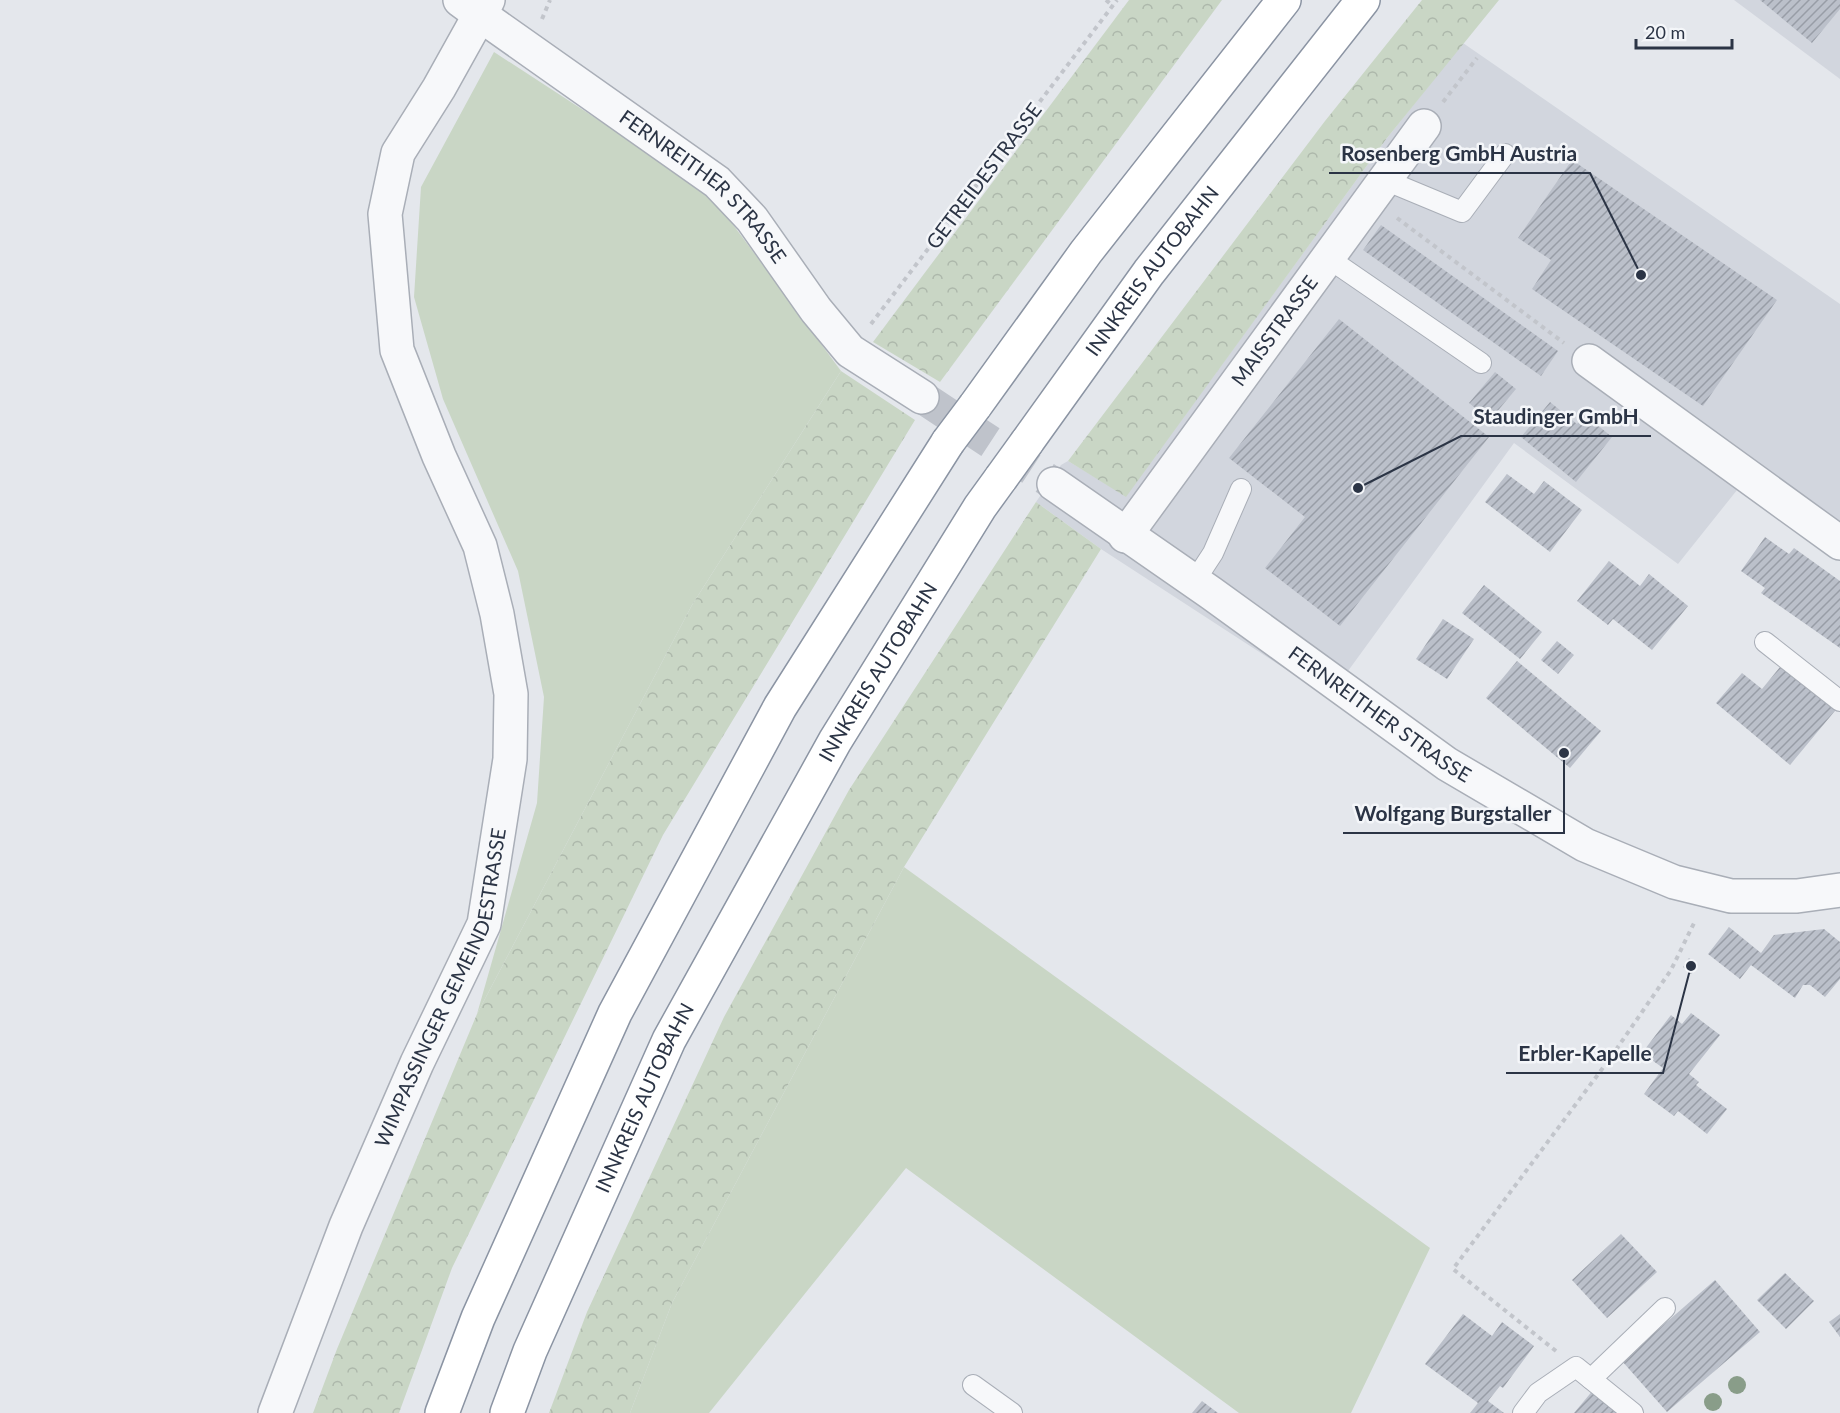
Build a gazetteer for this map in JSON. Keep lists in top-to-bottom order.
{
  "streets": {
    "highway": ["INNKREIS AUTOBAHN"],
    "street": ["FERNREITHER STRASSE", "MAISSTRASSE", "WIMPASSINGER GEMEINDESTRASSE"],
    "path": ["GETREIDESTRASSE"]
  },
  "crossings": [
    ["GETREIDESTRASSE", "FERNREITHER STRASSE"],
    ["FERNREITHER STRASSE", "MAISSTRASSE"],
    ["FERNREITHER STRASSE", "WIMPASSINGER GEMEINDESTRASSE"]
  ],
  "places": [
    "Rosenberg GmbH Austria",
    "Staudinger GmbH",
    "Wolfgang Burgstaller",
    "Erbler-Kapelle"
  ],
  "scale_bar": "20 m"
}
